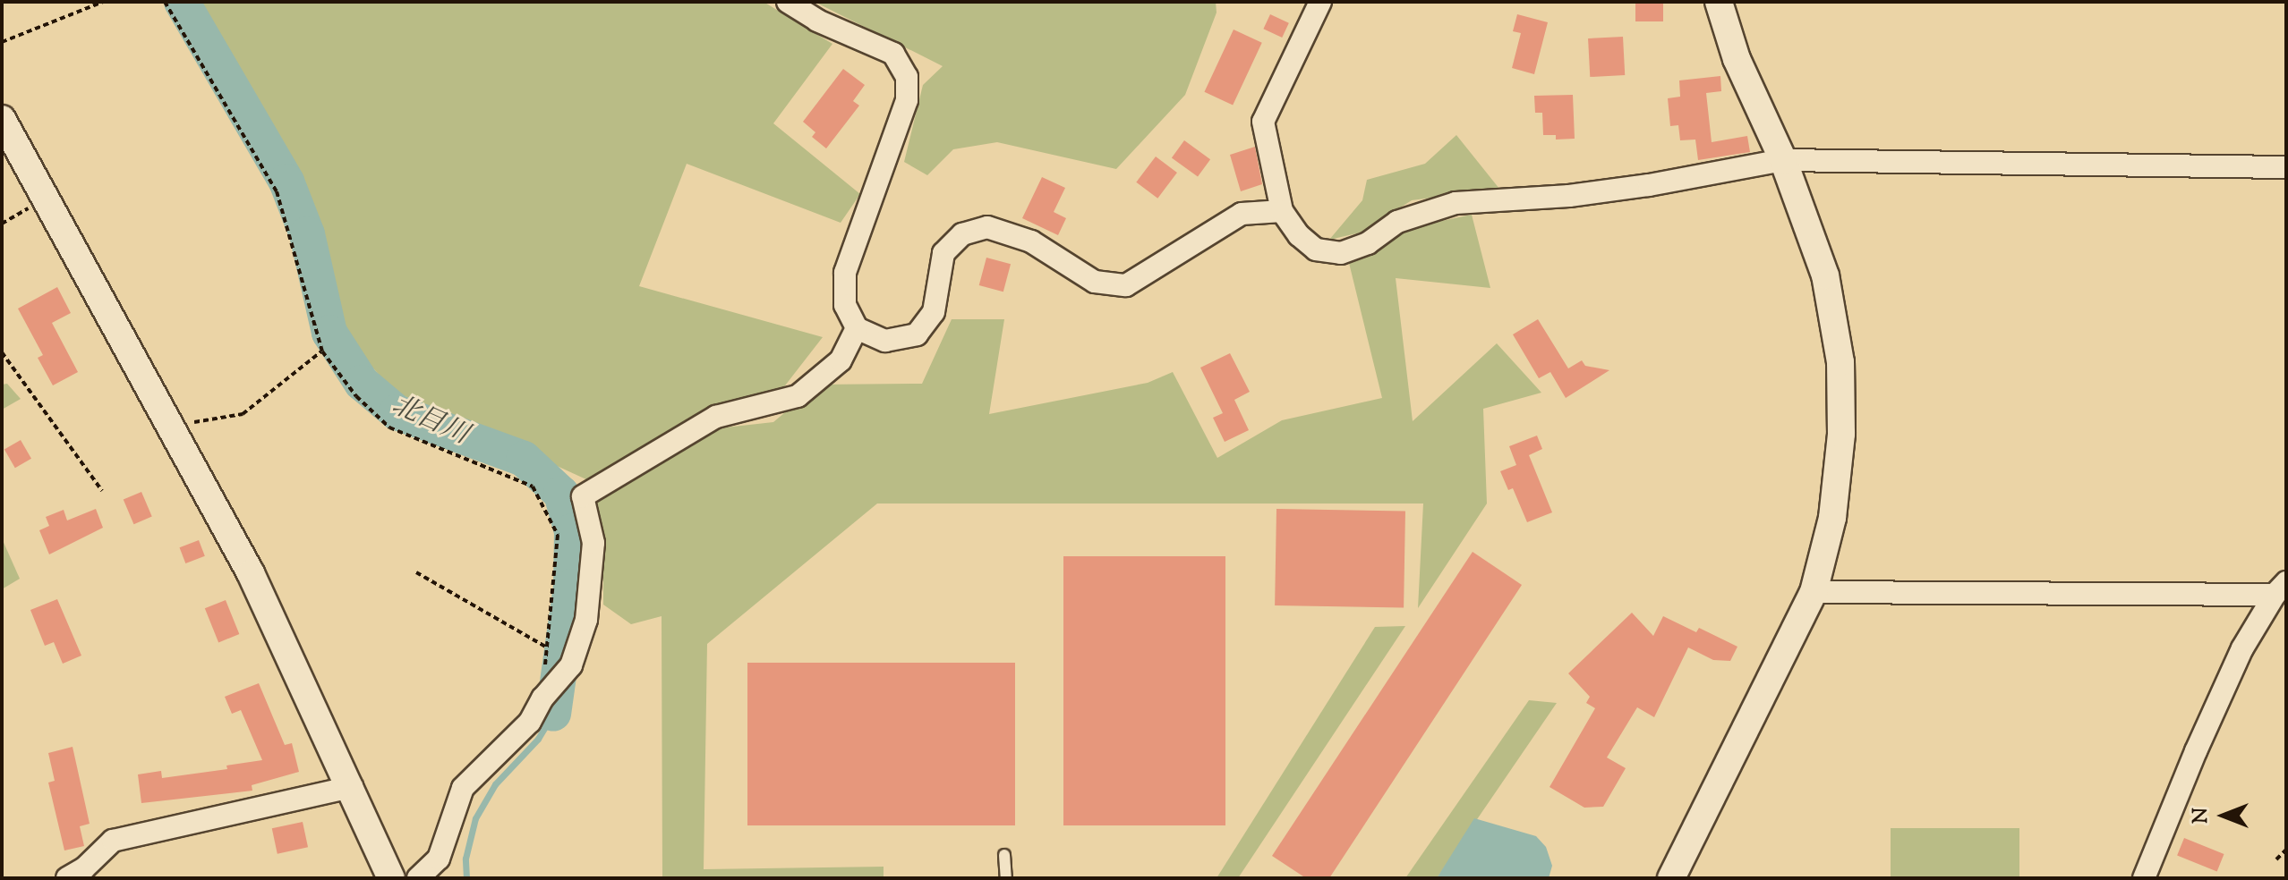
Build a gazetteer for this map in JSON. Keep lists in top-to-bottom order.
{
  "water": ["北目川"],
  "north": "left"
}
